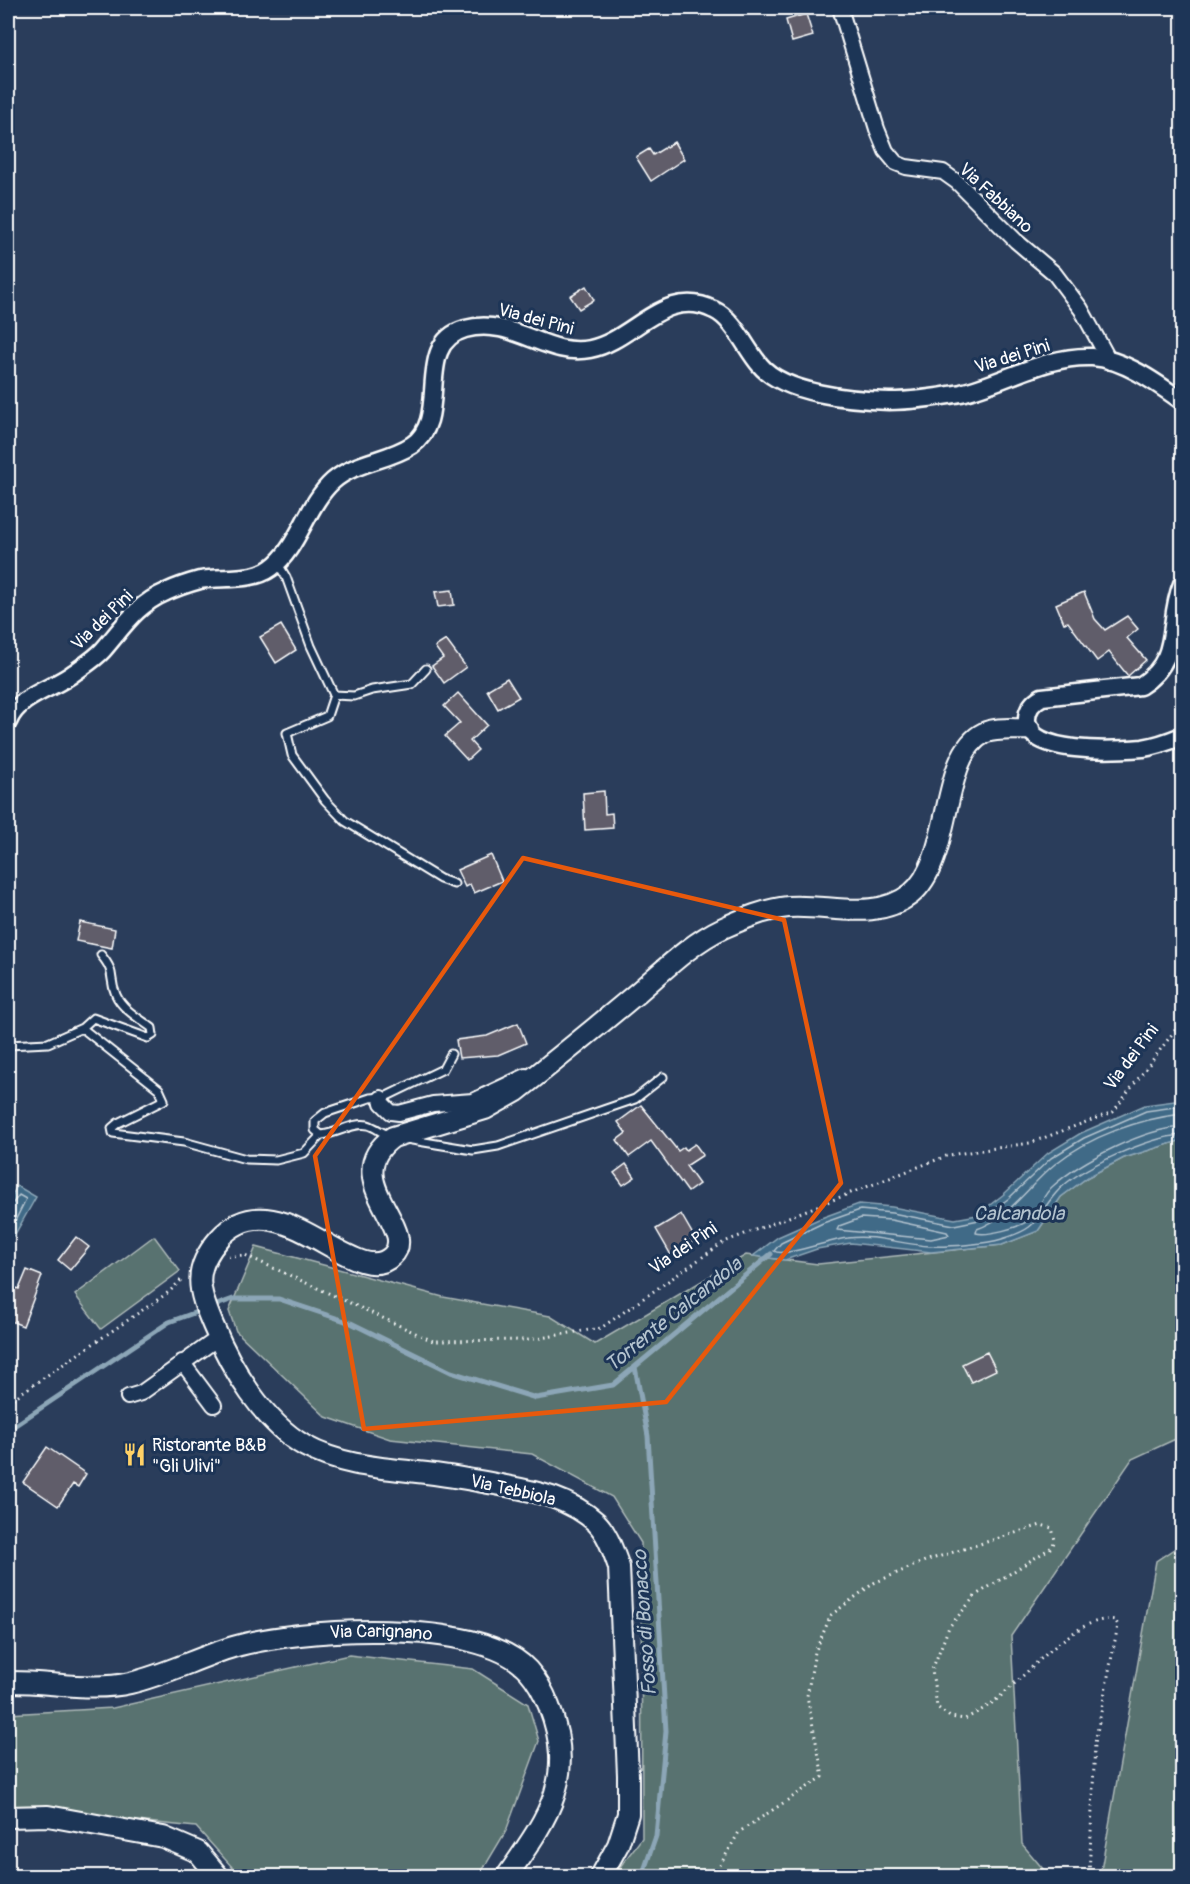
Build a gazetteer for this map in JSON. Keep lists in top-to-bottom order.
{
  "streets": {
    "main road": ["Via Tebbiola", "Via Carignano"],
    "street": ["Via Fabbiano", "Via dei Pini"]
  },
  "crossings": [
    ["Via Fabbiano", "Via dei Pini"],
    ["Via dei Pini", "Via Tebbiola"]
  ],
  "water": ["Calcandola", "Torrente Calcandola", "Fosso di Bonacco"],
  "places": {
    "restaurant": ["Ristorante B&B \"Gli Ulivi\""]
  }
}
